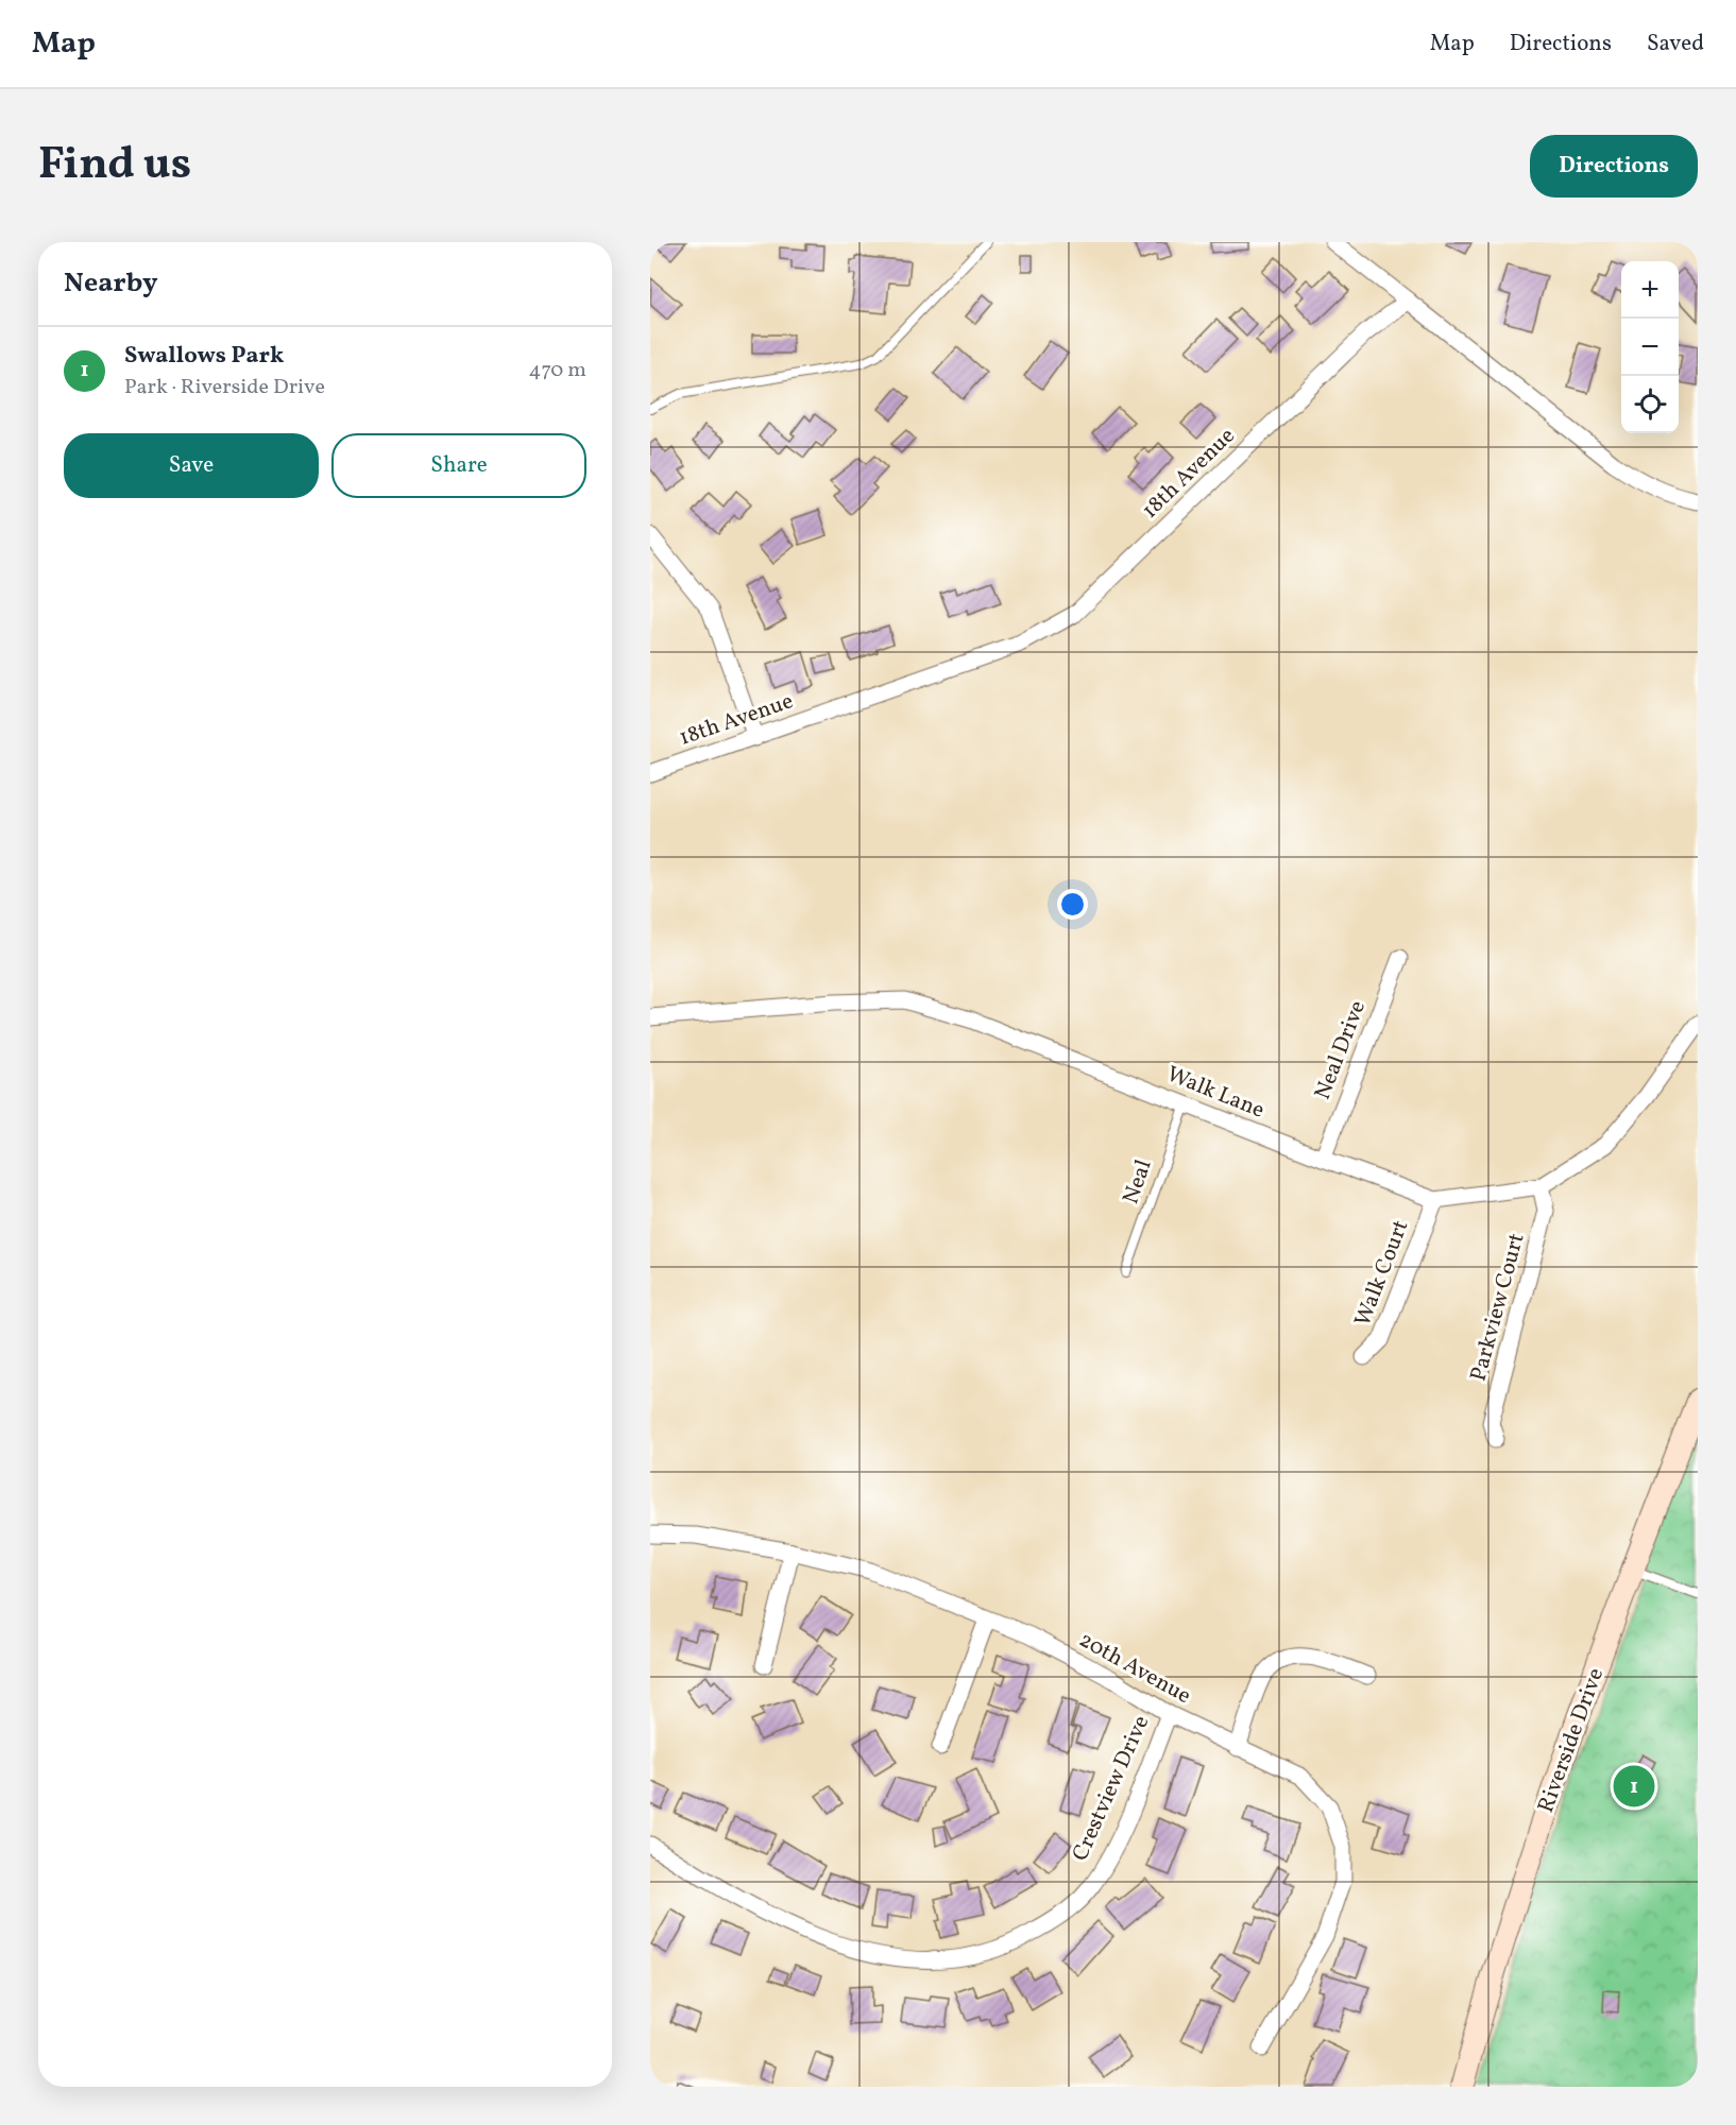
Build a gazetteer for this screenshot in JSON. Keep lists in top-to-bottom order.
{
  "streets": {
    "main road": ["Riverside Drive"],
    "street": [
      "18th Avenue",
      "Neal Drive",
      "Walk Lane",
      "Walk Court",
      "Parkview Court",
      "20th Avenue",
      "Crestview Drive"
    ],
    "lane": ["Neal"]
  },
  "crossings": [
    ["Neal Drive", "Walk Lane"],
    ["Walk Lane", "Neal"],
    ["Walk Lane", "Walk Court"],
    ["Walk Lane", "Parkview Court"],
    ["20th Avenue", "Crestview Drive"]
  ],
  "page": {
    "header": "Map",
    "nav": ["Map", "Directions", "Saved"],
    "title": "Find us",
    "buttons": [
      "Directions",
      ["Save", "Share"]
    ],
    "heading": "Nearby",
    "map_buttons": ["+", "−"],
    "list": [
      {
        "mark": "1",
        "name": "Swallows Park",
        "note": "Park · Riverside Drive",
        "value": "470 m"
      }
    ],
    "pins": "1"
  }
}
